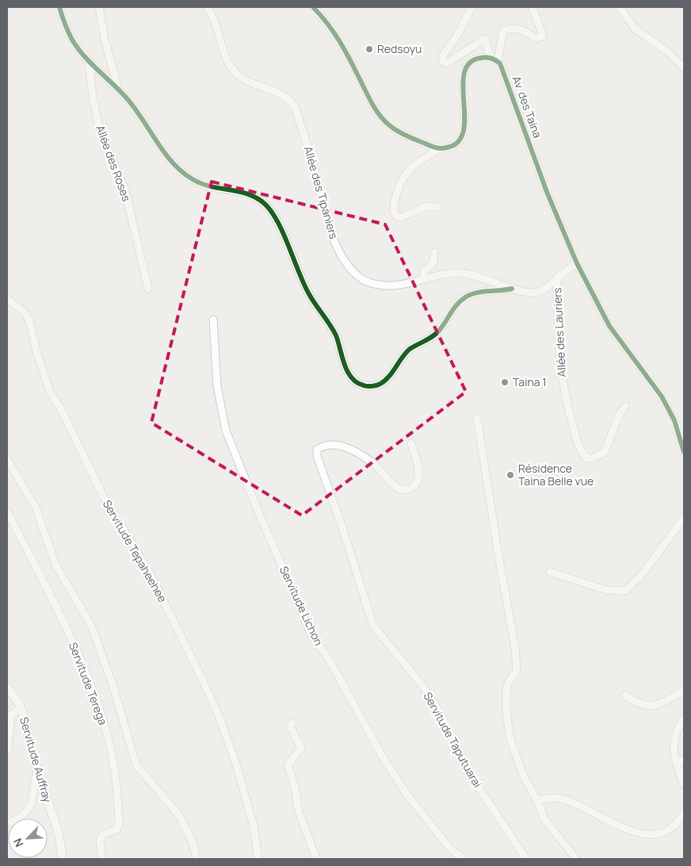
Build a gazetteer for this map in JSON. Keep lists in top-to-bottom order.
{
  "streets": {
    "street": [
      "Av. des Taina",
      "Allée des Roses",
      "Allée des Tipaniers",
      "Allée des Lauriers",
      "Servitude Tepaheehee",
      "Servitude Lichon",
      "Servitude Terega",
      "Servitude Taputuarai",
      "Servitude Auffray"
    ]
  },
  "crossings": [
    ["Av. des Taina", "Allée des Tipaniers"],
    ["Allée des Tipaniers", "Allée des Lauriers"]
  ],
  "places": ["Redsoyu", "Taina 1", "Résidence Taina Belle vue"],
  "north": "bottom left"
}
